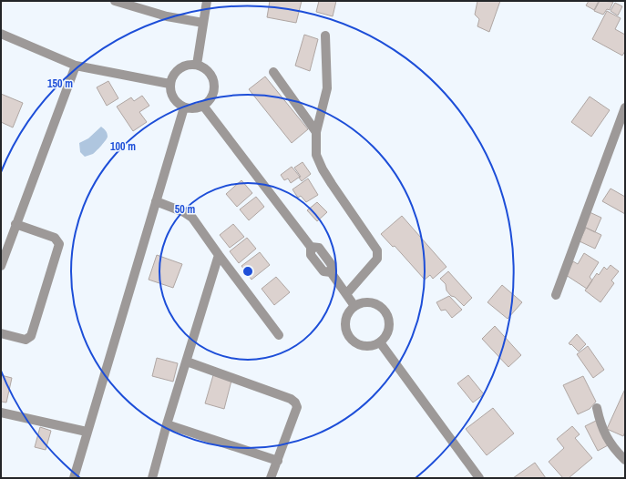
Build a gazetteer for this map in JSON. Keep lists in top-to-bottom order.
{
  "rings": ["150 m", "100 m", "50 m"]
}
